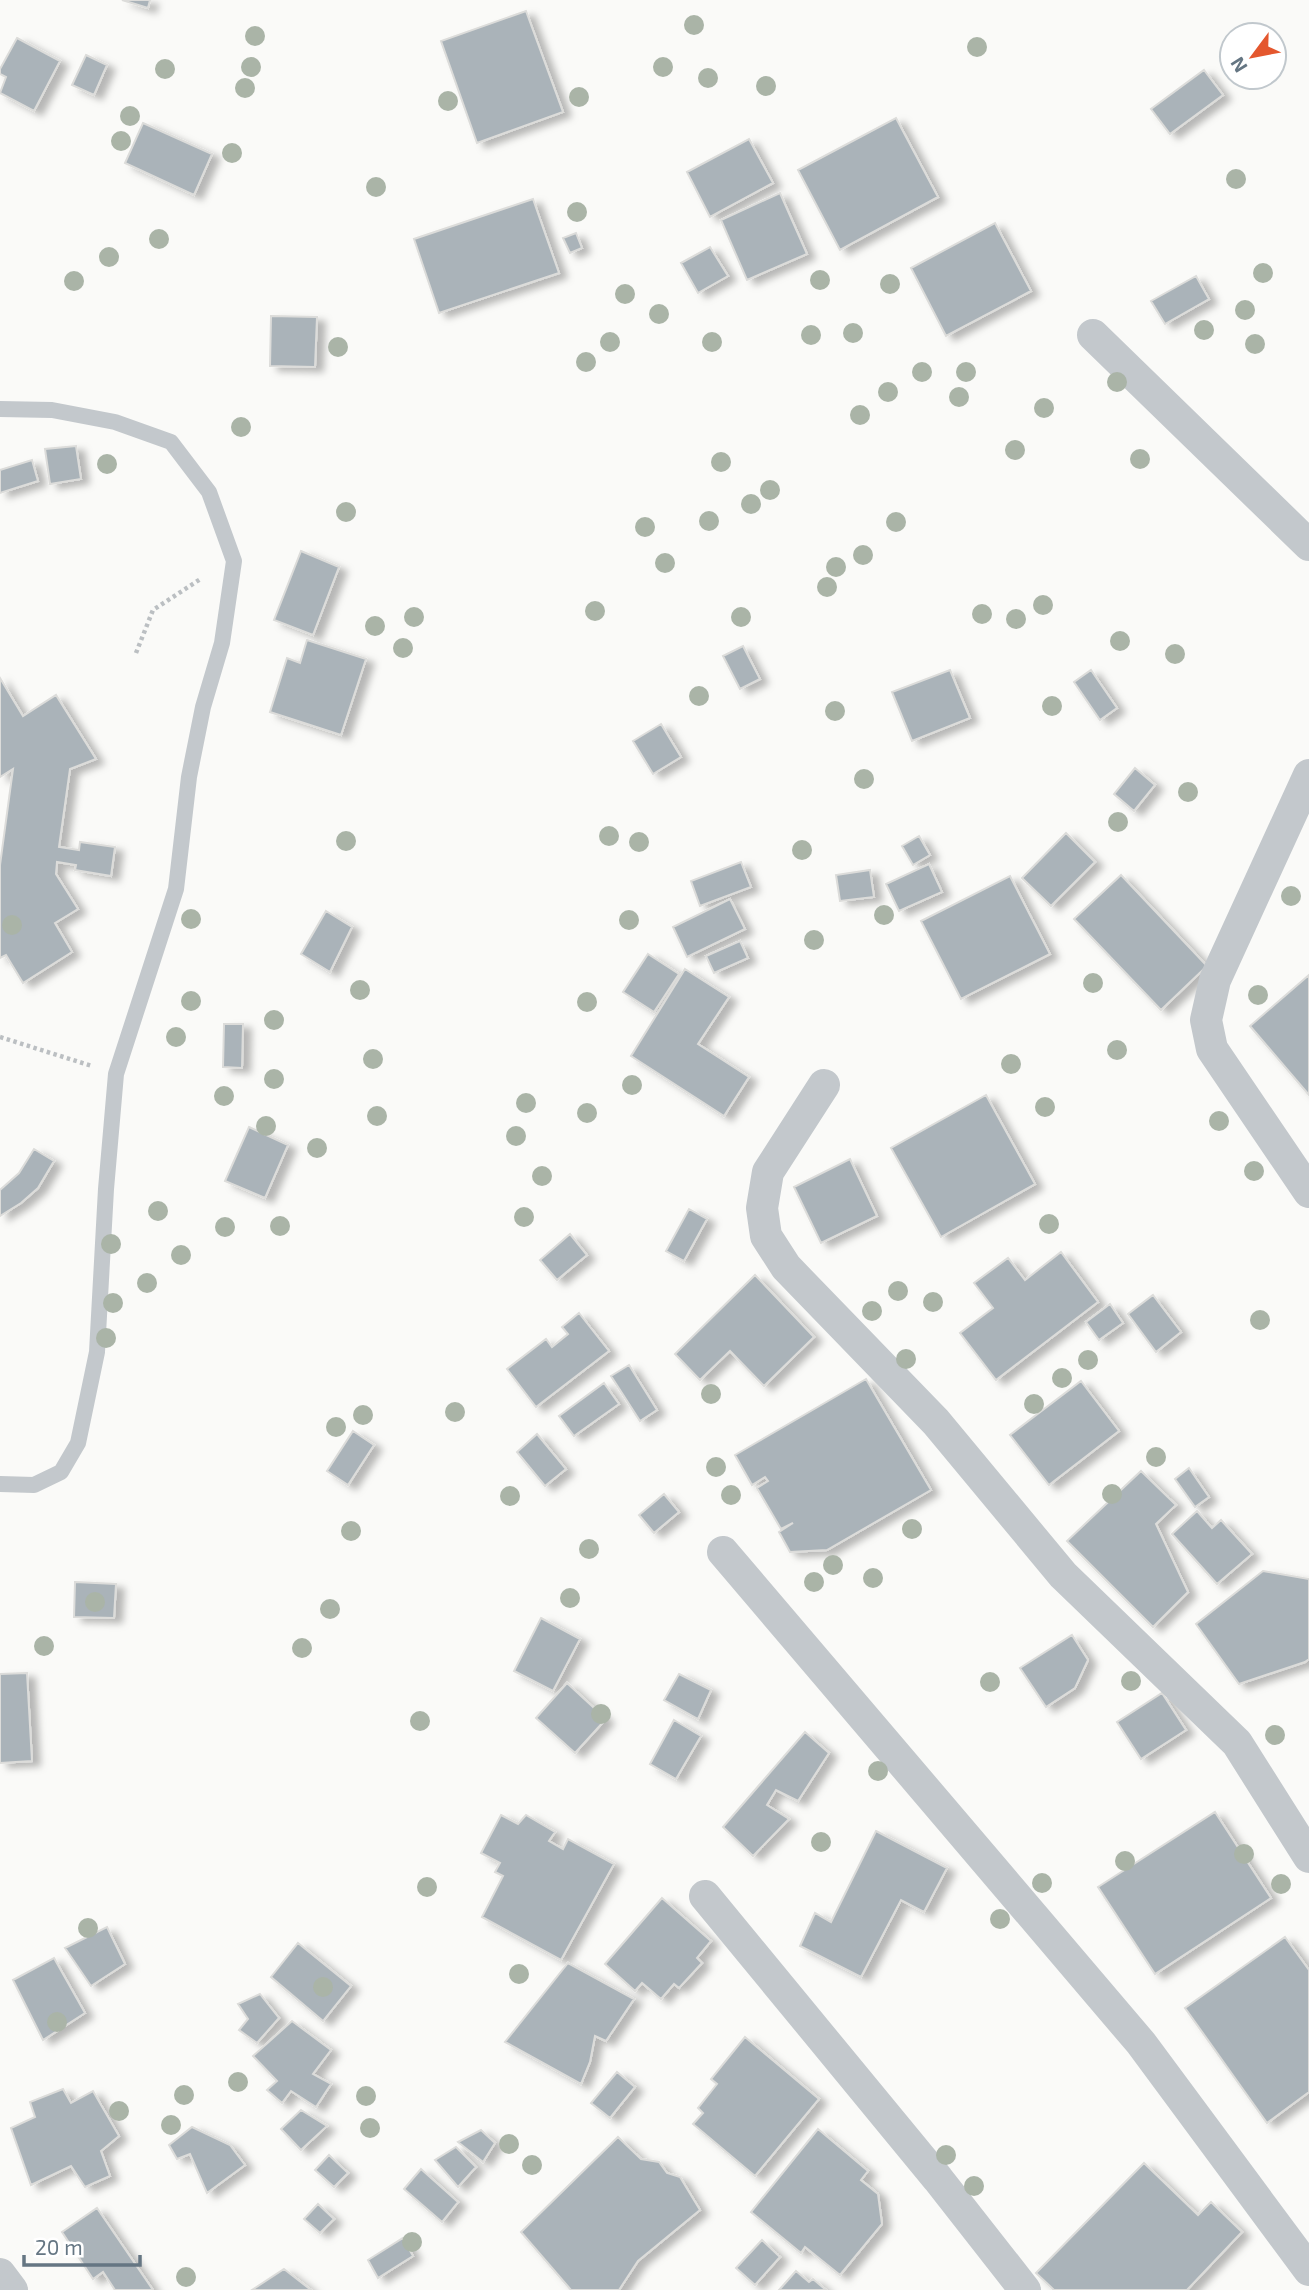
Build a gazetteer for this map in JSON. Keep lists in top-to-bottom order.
{
  "scale_bar": "20 m",
  "north": "bottom left"
}
